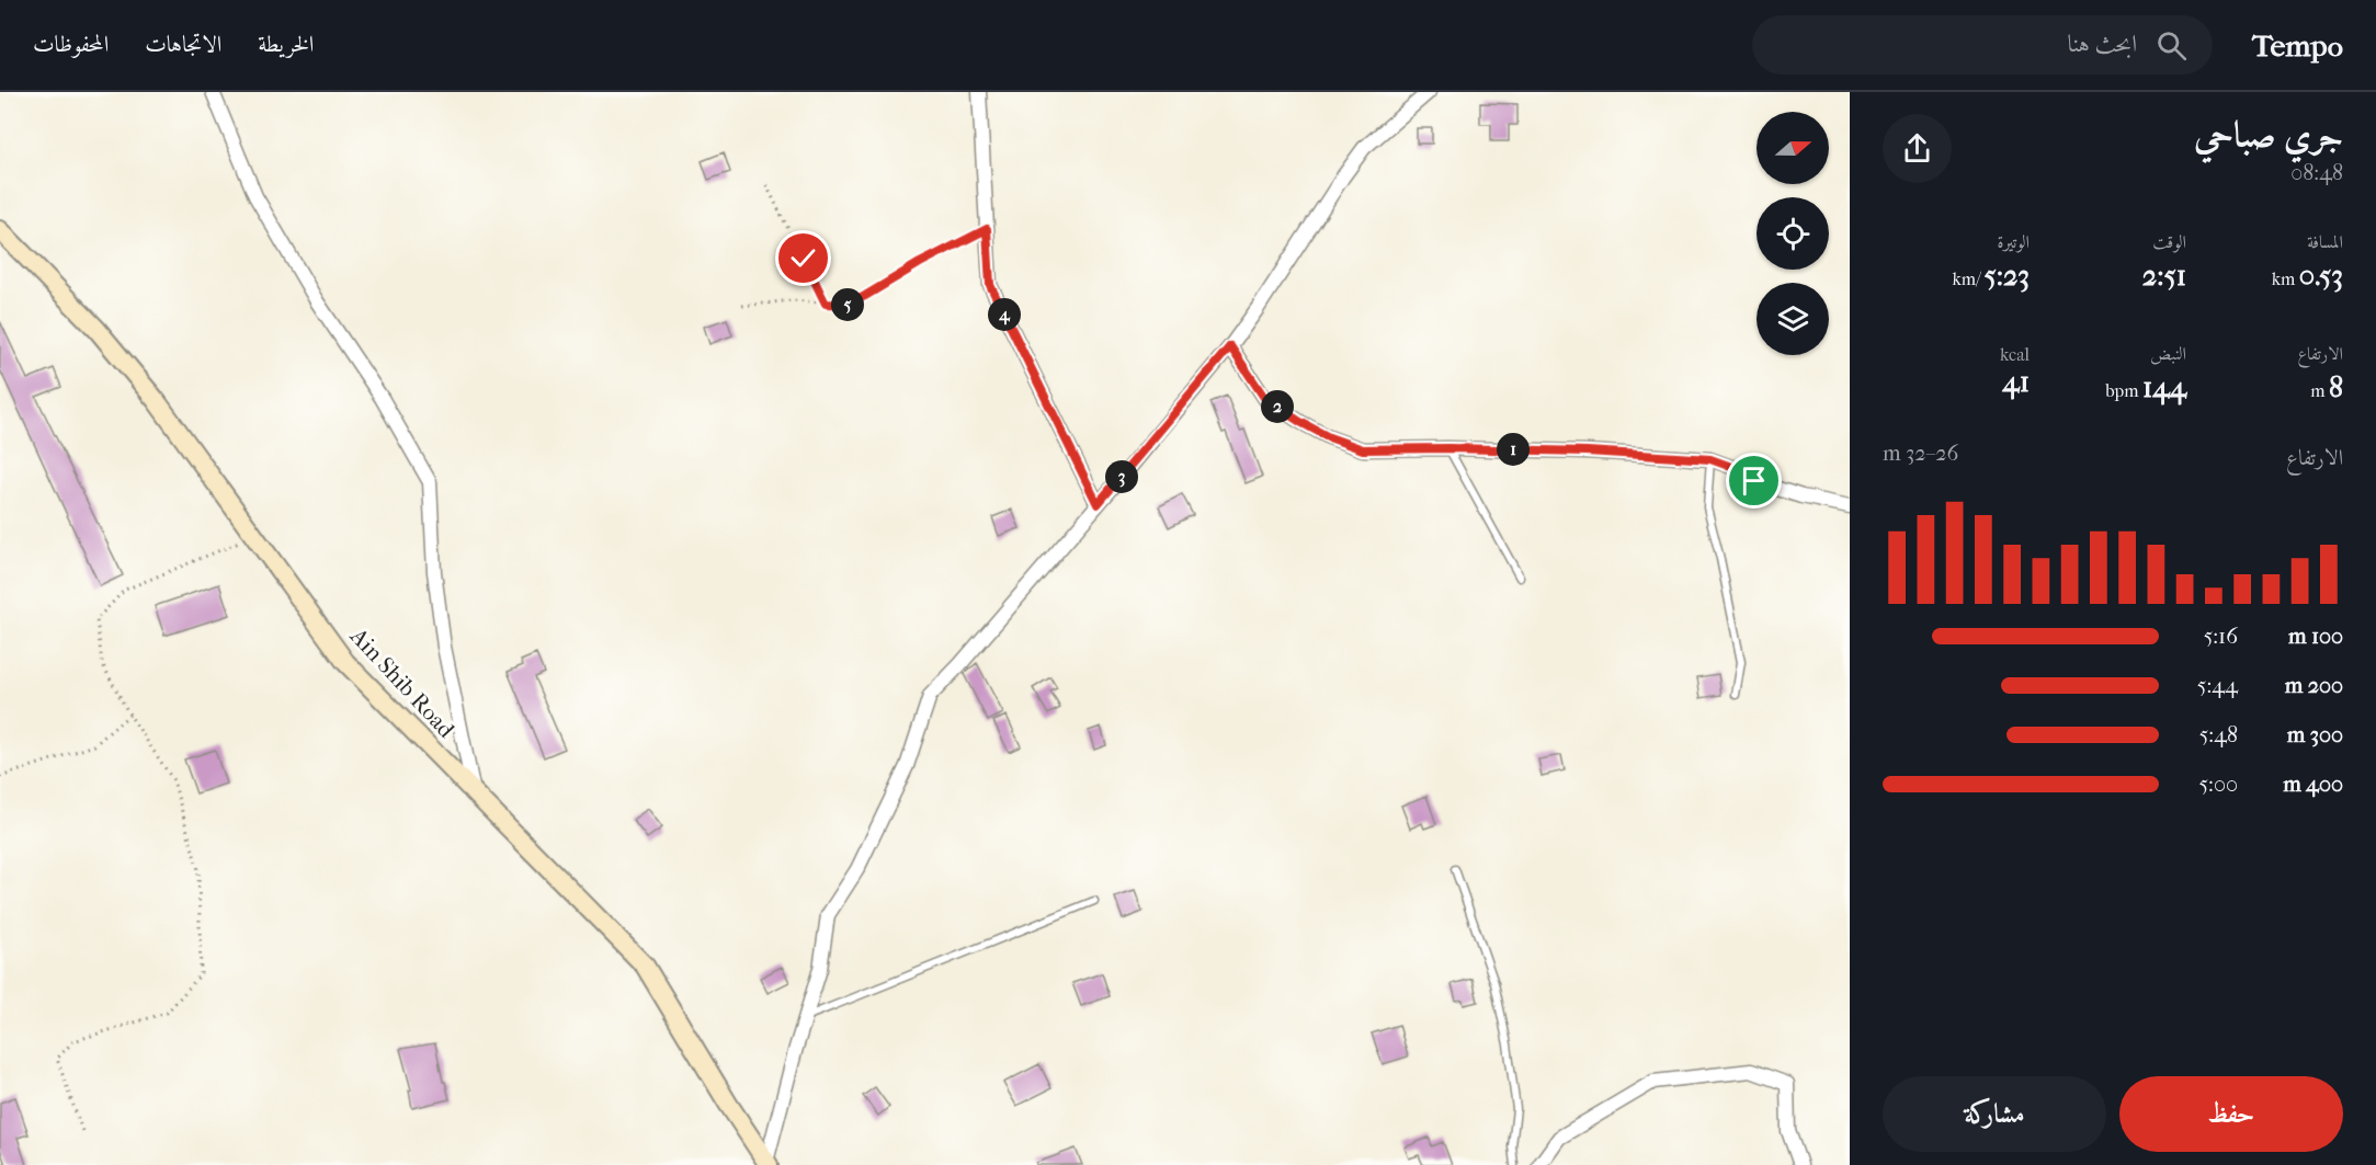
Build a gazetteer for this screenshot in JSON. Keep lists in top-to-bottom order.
{
  "streets": {
    "main road": ["Ain Shib Road"]
  },
  "north": "right",
  "page": {
    "header": "Tempo",
    "search": "ابحث هنا",
    "nav": ["الخريطة", "الاتجاهات", "المحفوظات"],
    "heading": ["جري صباحي", "08:48"],
    "stats": [
      ["المسافة", "0.53 km"],
      ["الوقت", "2:51"],
      ["الوتيرة", "5:23 /km"],
      ["الارتفاع", "8 m"],
      ["النبض", "144 bpm"],
      ["kcal", "41"]
    ],
    "pins": [
      "5",
      "4",
      "2",
      "1",
      "3"
    ],
    "chart": ["الارتفاع", "26–32 m"],
    "list": [
      {
        "name": "100 m",
        "note": "5:16"
      },
      {
        "name": "200 m",
        "note": "5:44"
      },
      {
        "name": "300 m",
        "note": "5:48"
      },
      {
        "name": "400 m",
        "note": "5:00"
      }
    ],
    "buttons": ["حفظ", "مشاركة"]
  }
}
